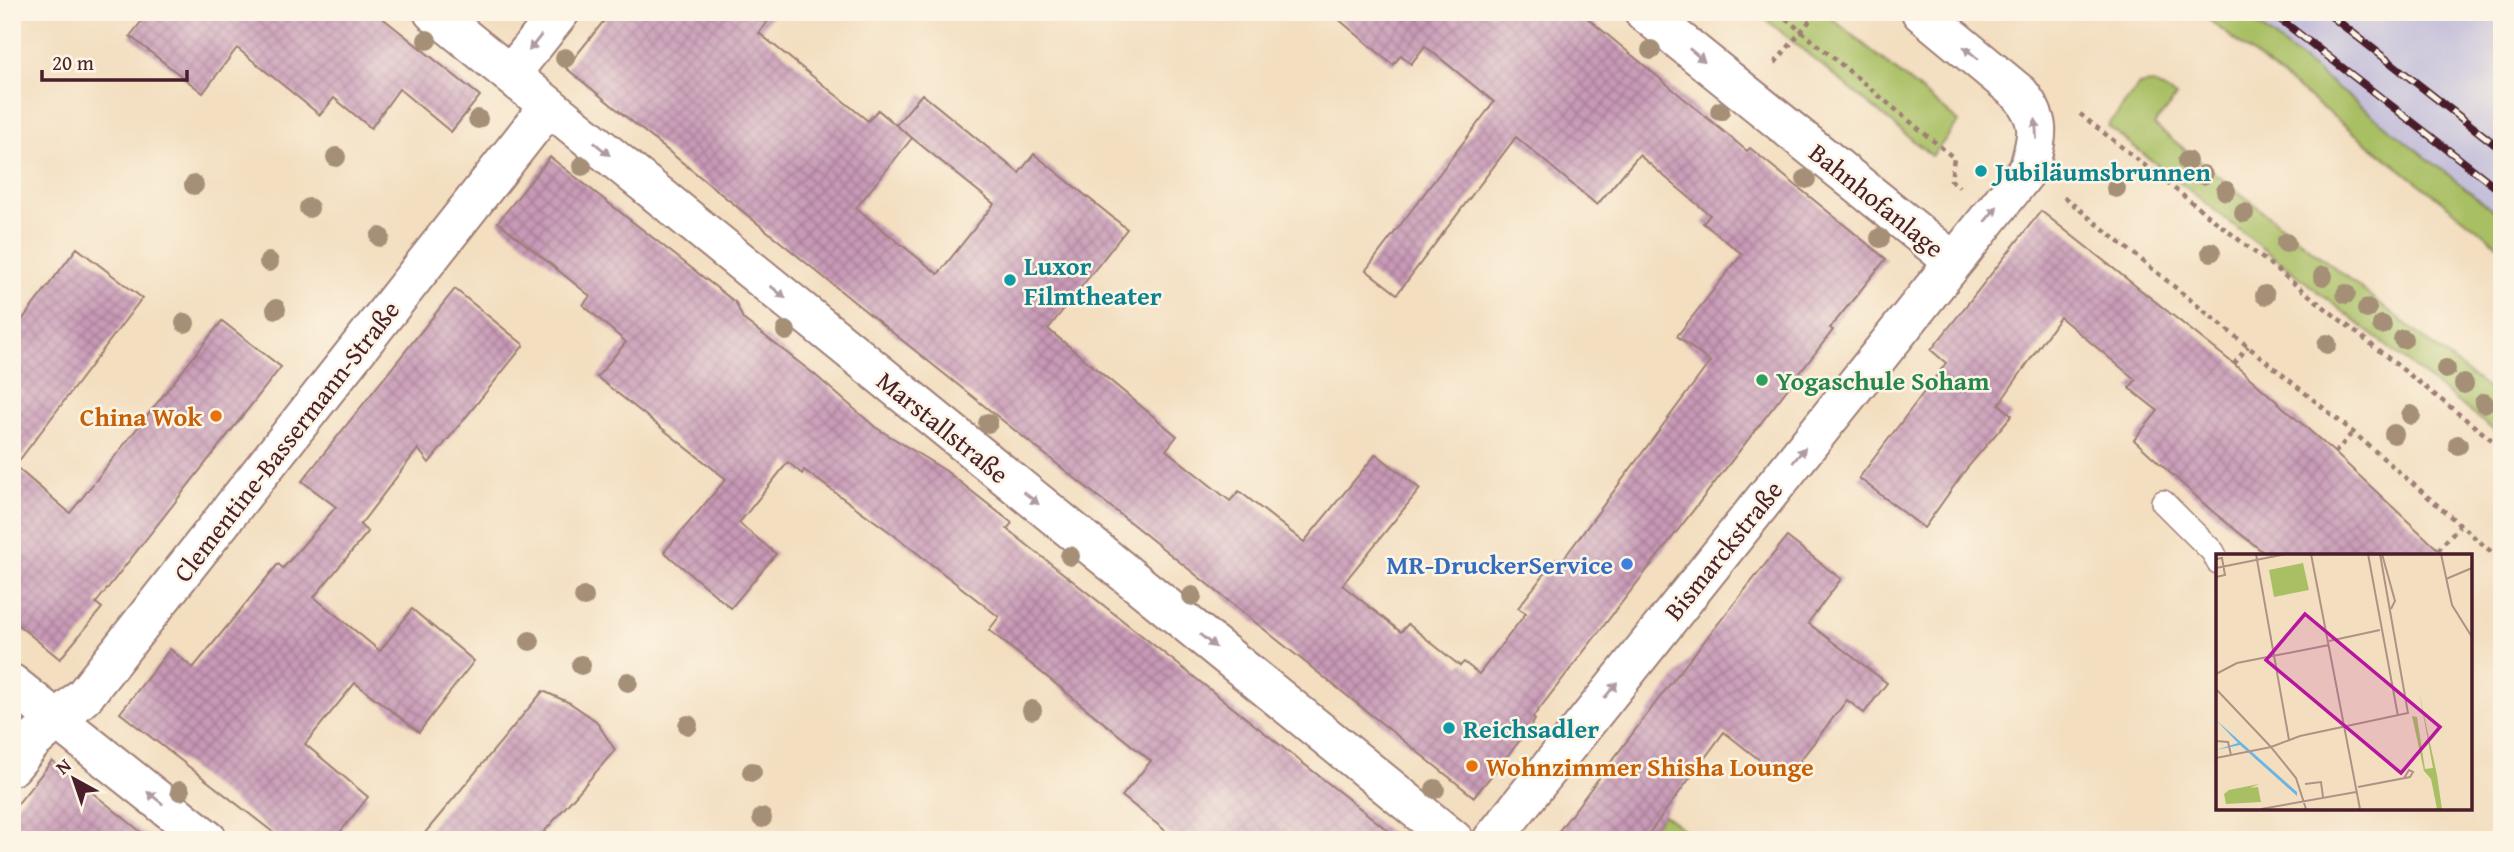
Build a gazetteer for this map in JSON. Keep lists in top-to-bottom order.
{
  "streets": {
    "street": [
      "Bahnhofanlage",
      "Marstallstraße",
      "Clementine-Bassermann-Straße",
      "Bismarckstraße"
    ]
  },
  "crossings": [
    ["Bahnhofanlage", "Bismarckstraße"],
    ["Marstallstraße", "Clementine-Bassermann-Straße"]
  ],
  "one_way": ["Marstallstraße", "Bismarckstraße"],
  "places": [
    "Jubiläumsbrunnen",
    "Luxor Filmtheater",
    "Yogaschule Soham",
    "China Wok",
    "MR-DruckerService",
    "Reichsadler",
    "Wohnzimmer Shisha Lounge"
  ],
  "scale_bar": "20 m",
  "north": "top left"
}
